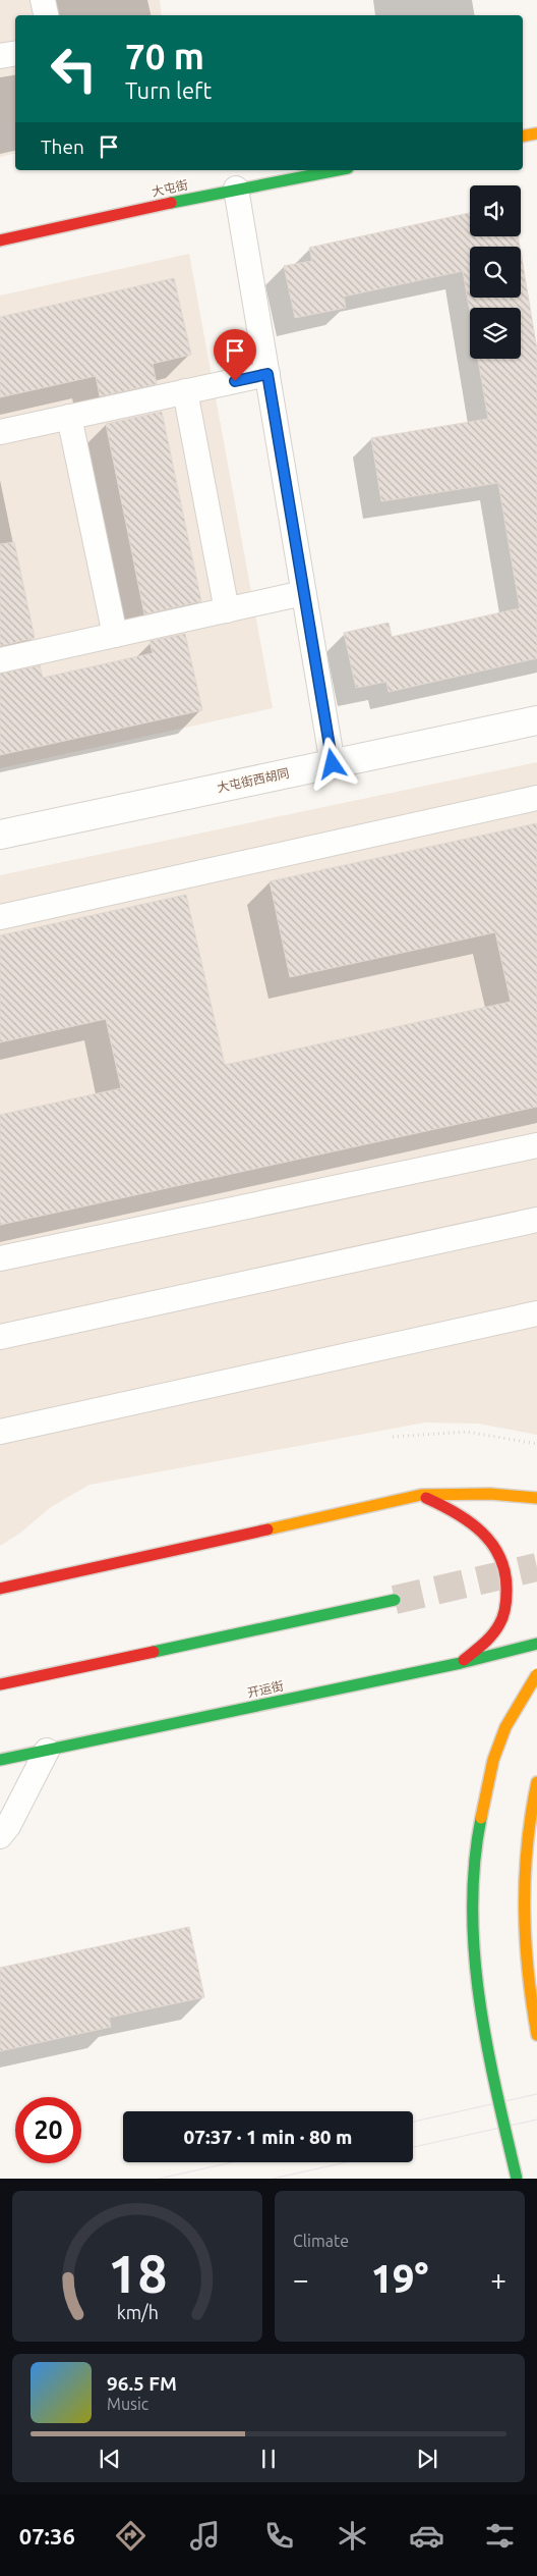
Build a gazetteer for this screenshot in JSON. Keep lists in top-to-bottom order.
{
  "streets": {
    "main road": ["大屯街", "开运街"],
    "street": ["大屯街西胡同"]
  },
  "page": {
    "turn": ["70 m", "Turn left"],
    "then": "Then",
    "limit": "20",
    "trip": "07:37 · 1 min · 80 m",
    "tile": "Climate",
    "heat": ["−", "19°", "+"],
    "song": ["96.5 FM", "Music"],
    "tabs": "07:36",
    "gauge": ["18", "km/h"]
  }
}
